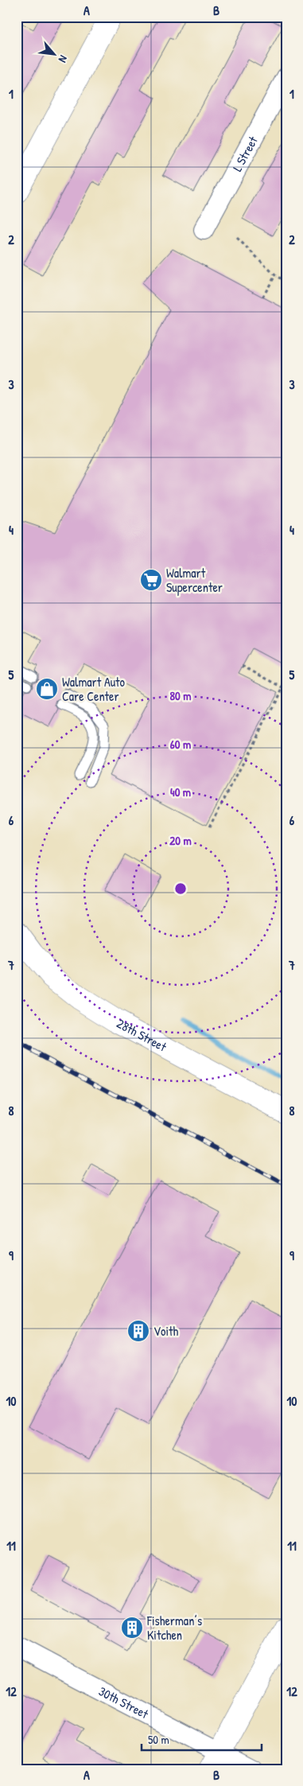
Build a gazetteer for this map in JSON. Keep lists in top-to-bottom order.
{
  "streets": {
    "main road": ["28th Street"],
    "street": ["L Street", "30th Street"]
  },
  "places": {
    "supermarket": ["Walmart Supercenter"],
    "shop": ["Walmart Auto Care Center"],
    "building": ["Voith", "Fisherman’s Kitchen"]
  },
  "scale_bar": "50 m",
  "north": "bottom right",
  "grid": {
    "columns": ["A", "B"],
    "rows": [
      "1",
      "2",
      "3",
      "4",
      "5",
      "6",
      "7",
      "8",
      "9",
      "10",
      "11",
      "12"
    ]
  },
  "rings": [
    "80 m",
    "60 m",
    "40 m",
    "20 m"
  ]
}
